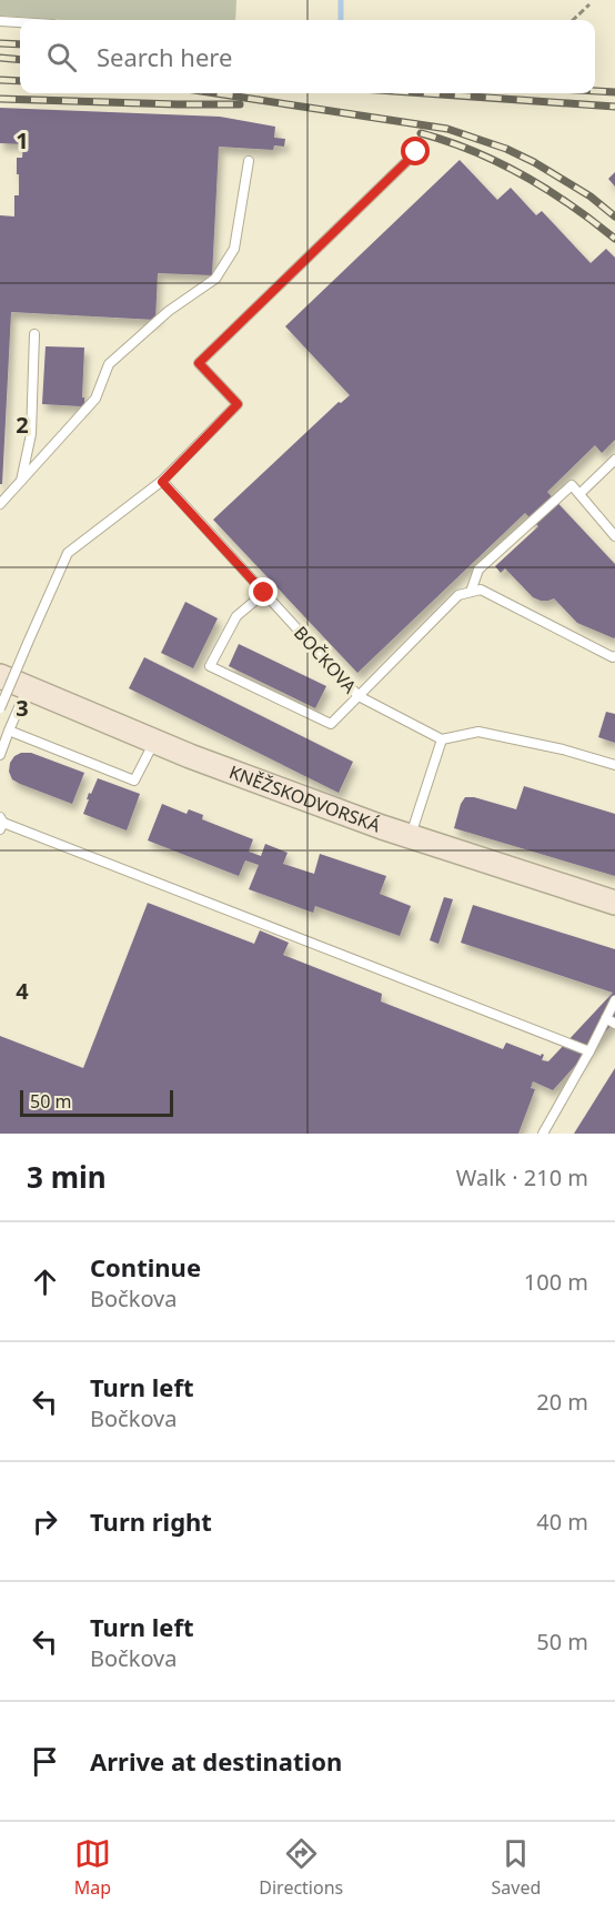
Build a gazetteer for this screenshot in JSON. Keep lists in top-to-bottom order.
{
  "streets": {
    "street": ["KNĚŽSKODVORSKÁ"],
    "lane": ["BOČKOVA"]
  },
  "scale_bar": "50 m",
  "page": {
    "search": "Search here",
    "scale": "50 m",
    "heading": ["3 min", "Walk · 210 m"],
    "list": [
      ["Continue", "Bočkova", "100 m"],
      ["Turn left", "Bočkova", "20 m"],
      ["Turn right", "40 m"],
      ["Turn left", "Bočkova", "50 m"],
      "Arrive at destination"
    ],
    "nav": ["Map", "Directions", "Saved"]
  },
  "grid": {
    "rows": [
      "1",
      "2",
      "3",
      "4"
    ]
  }
}
